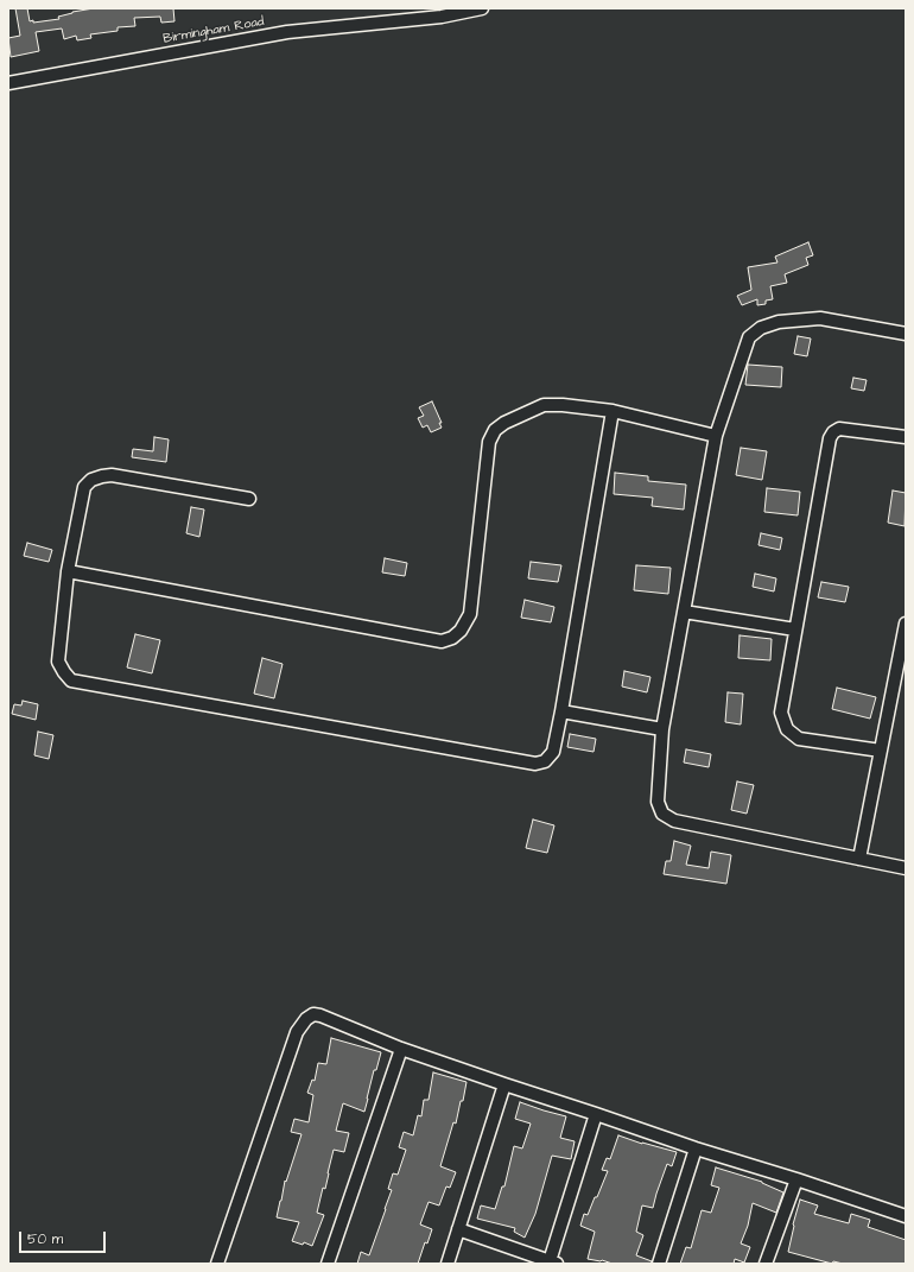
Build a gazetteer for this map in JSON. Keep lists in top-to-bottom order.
{
  "streets": {
    "street": ["Birmingham Road"]
  },
  "scale_bar": "50 m"
}
